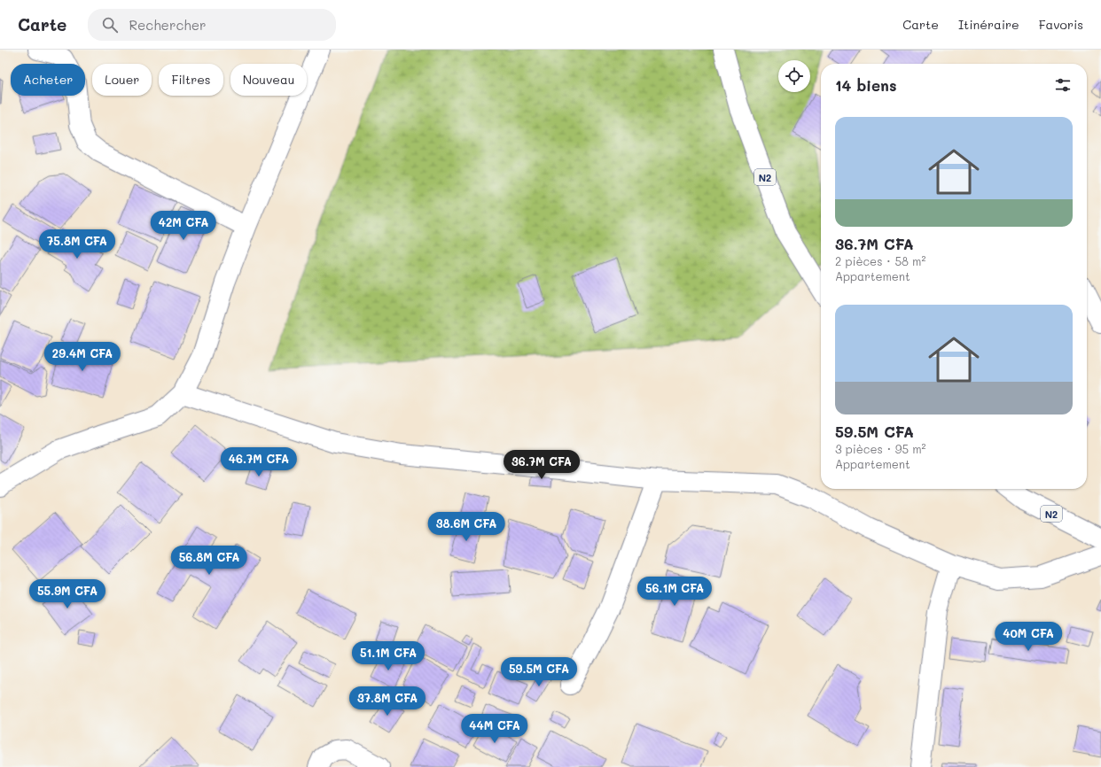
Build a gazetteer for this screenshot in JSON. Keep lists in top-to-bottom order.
{
  "streets": {
    "main road": ["N2"]
  },
  "page": {
    "header": "Carte",
    "search": "Rechercher",
    "nav": ["Carte", "Itinéraire", "Favoris"],
    "chip": [
      "Acheter",
      "Louer",
      "Filtres",
      "Nouveau"
    ],
    "heading": "14 biens",
    "list": [
      {
        "name": "36.7M CFA",
        "note": "2 pièces · 58 m² · Appartement"
      },
      {
        "name": "59.5M CFA",
        "note": "3 pièces · 95 m² · Appartement"
      }
    ],
    "price": [
      "42M CFA",
      "75.8M CFA",
      "29.4M CFA",
      "46.7M CFA",
      "36.7M CFA",
      "38.6M CFA",
      "56.8M CFA",
      "56.1M CFA",
      "55.9M CFA",
      "40M CFA",
      "51.1M CFA",
      "59.5M CFA",
      "37.8M CFA",
      "44M CFA"
    ]
  }
}
